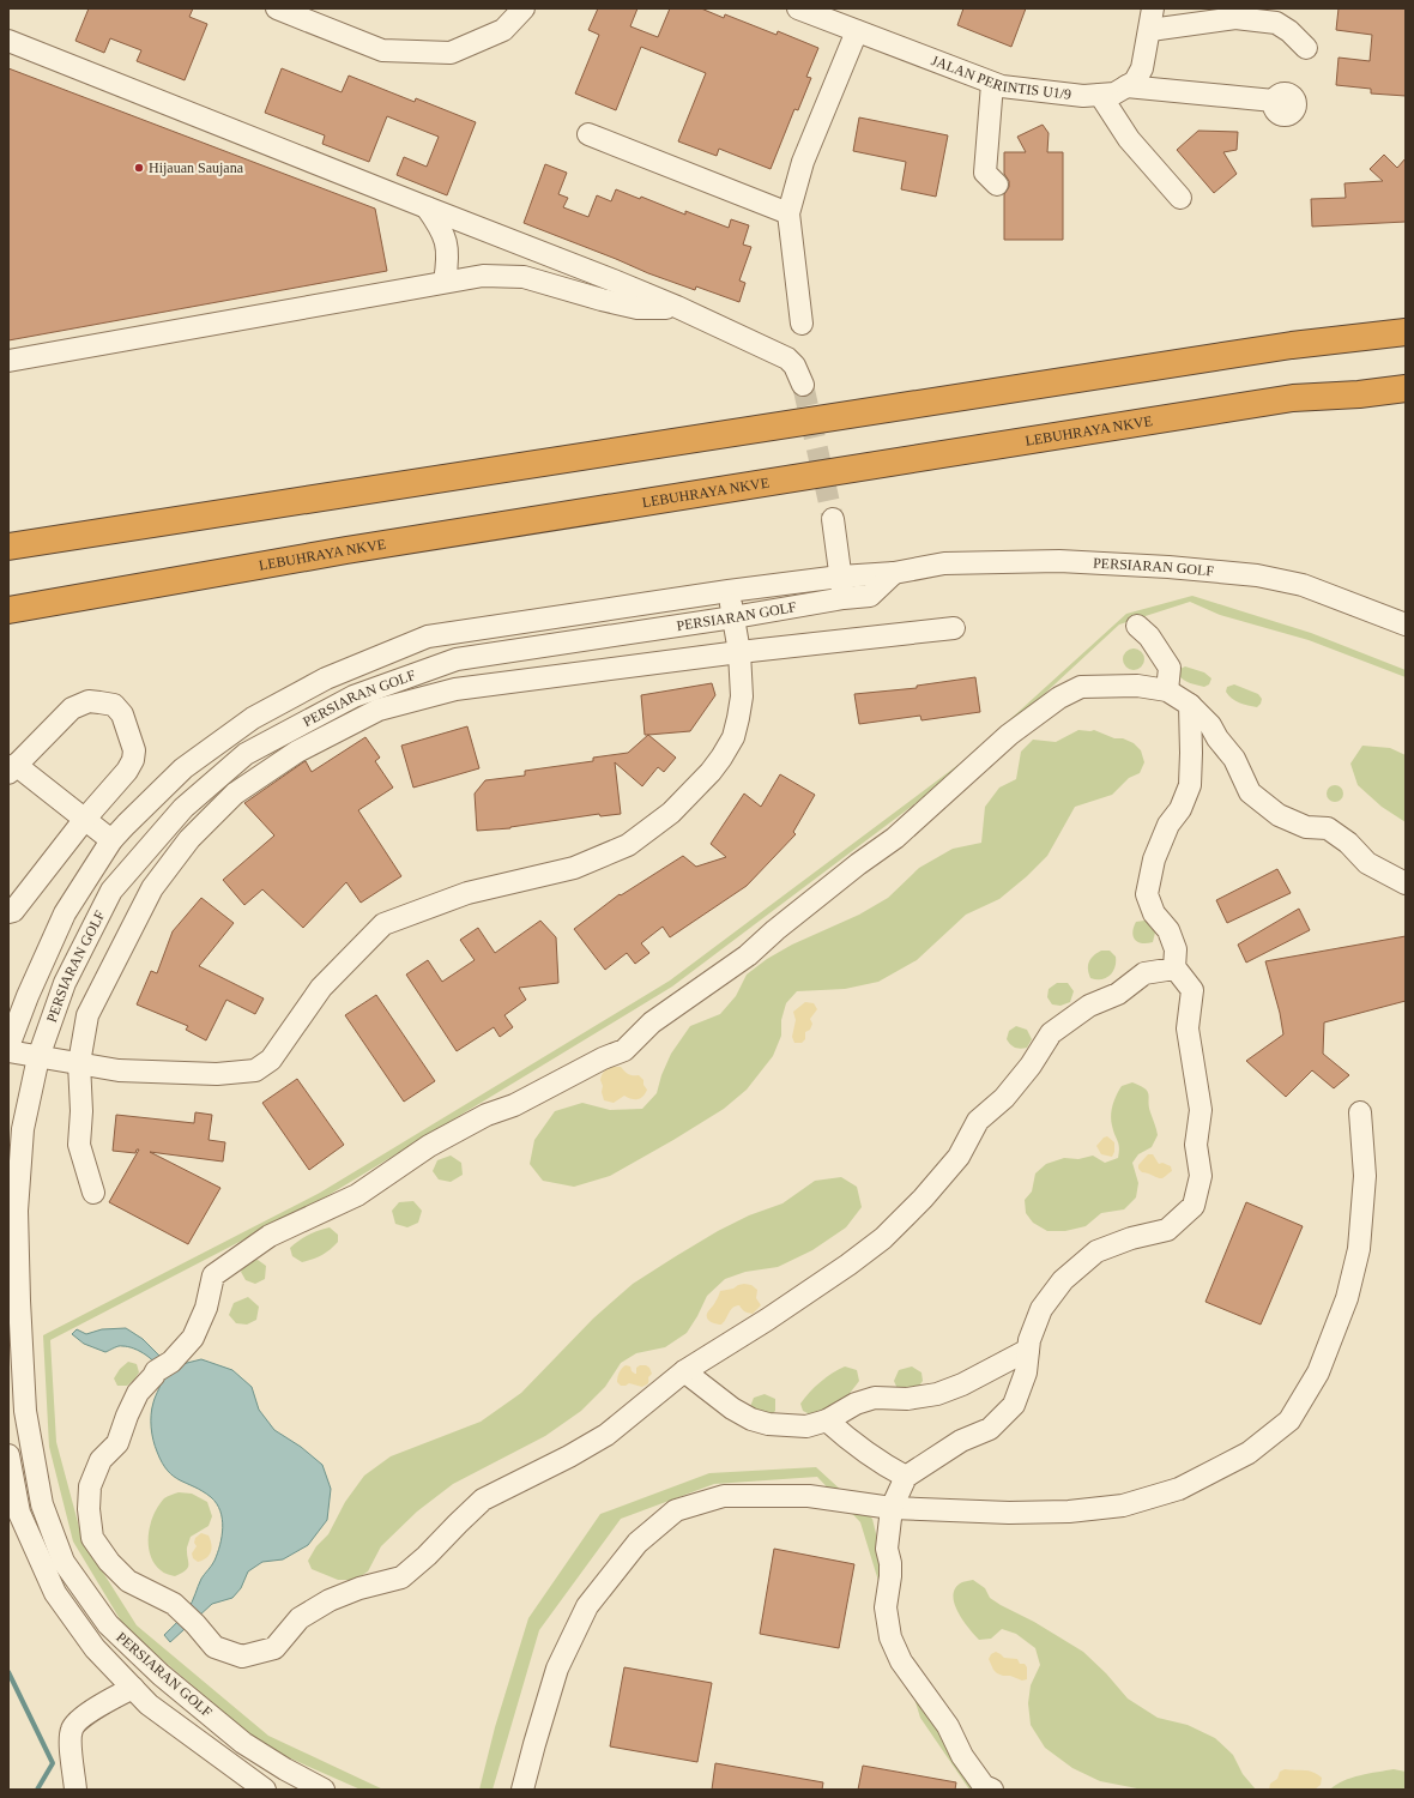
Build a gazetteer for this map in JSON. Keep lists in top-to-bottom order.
{
  "streets": {
    "highway": ["LEBUHRAYA NKVE"],
    "street": ["JALAN PERINTIS U1/9", "PERSIARAN GOLF"]
  },
  "places": ["Hijauan Saujana"]
}
